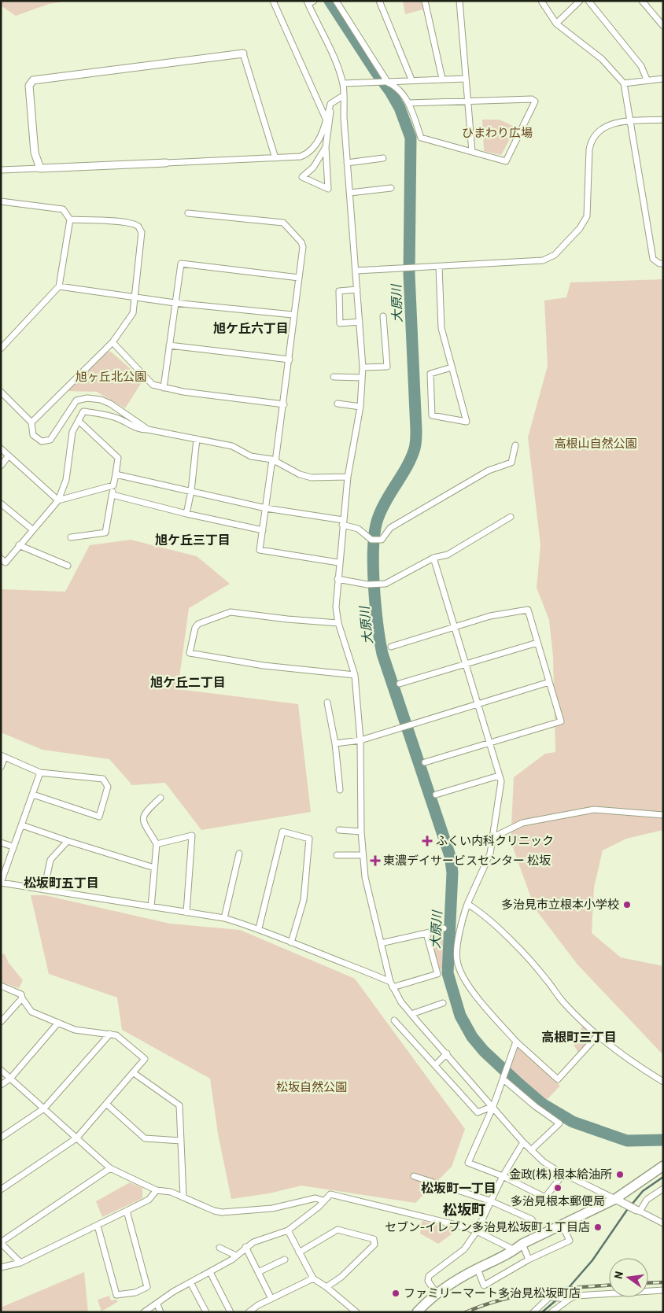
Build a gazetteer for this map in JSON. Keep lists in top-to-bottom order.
{
  "districts": [
    "旭ケ丘六丁目",
    "旭ケ丘三丁目",
    "旭ケ丘二丁目",
    "松坂町五丁目",
    "高根町三丁目",
    "松坂町一丁目",
    "松坂町"
  ],
  "water": ["大原川"],
  "parks": [
    "ひまわり広場",
    "旭ヶ丘北公園",
    "高根山自然公園",
    "松坂自然公園"
  ],
  "places": {
    "health": ["ふくい内科クリニック", "東濃デイサービスセンター 松坂"],
    "other": [
      "多治見市立根本小学校",
      "金政(株) 根本給油所",
      "多治見根本郵便局",
      "セブン-イレブン多治見松坂町１丁目店",
      "ファミリーマート多治見松坂町店"
    ]
  },
  "north": "left"
}
